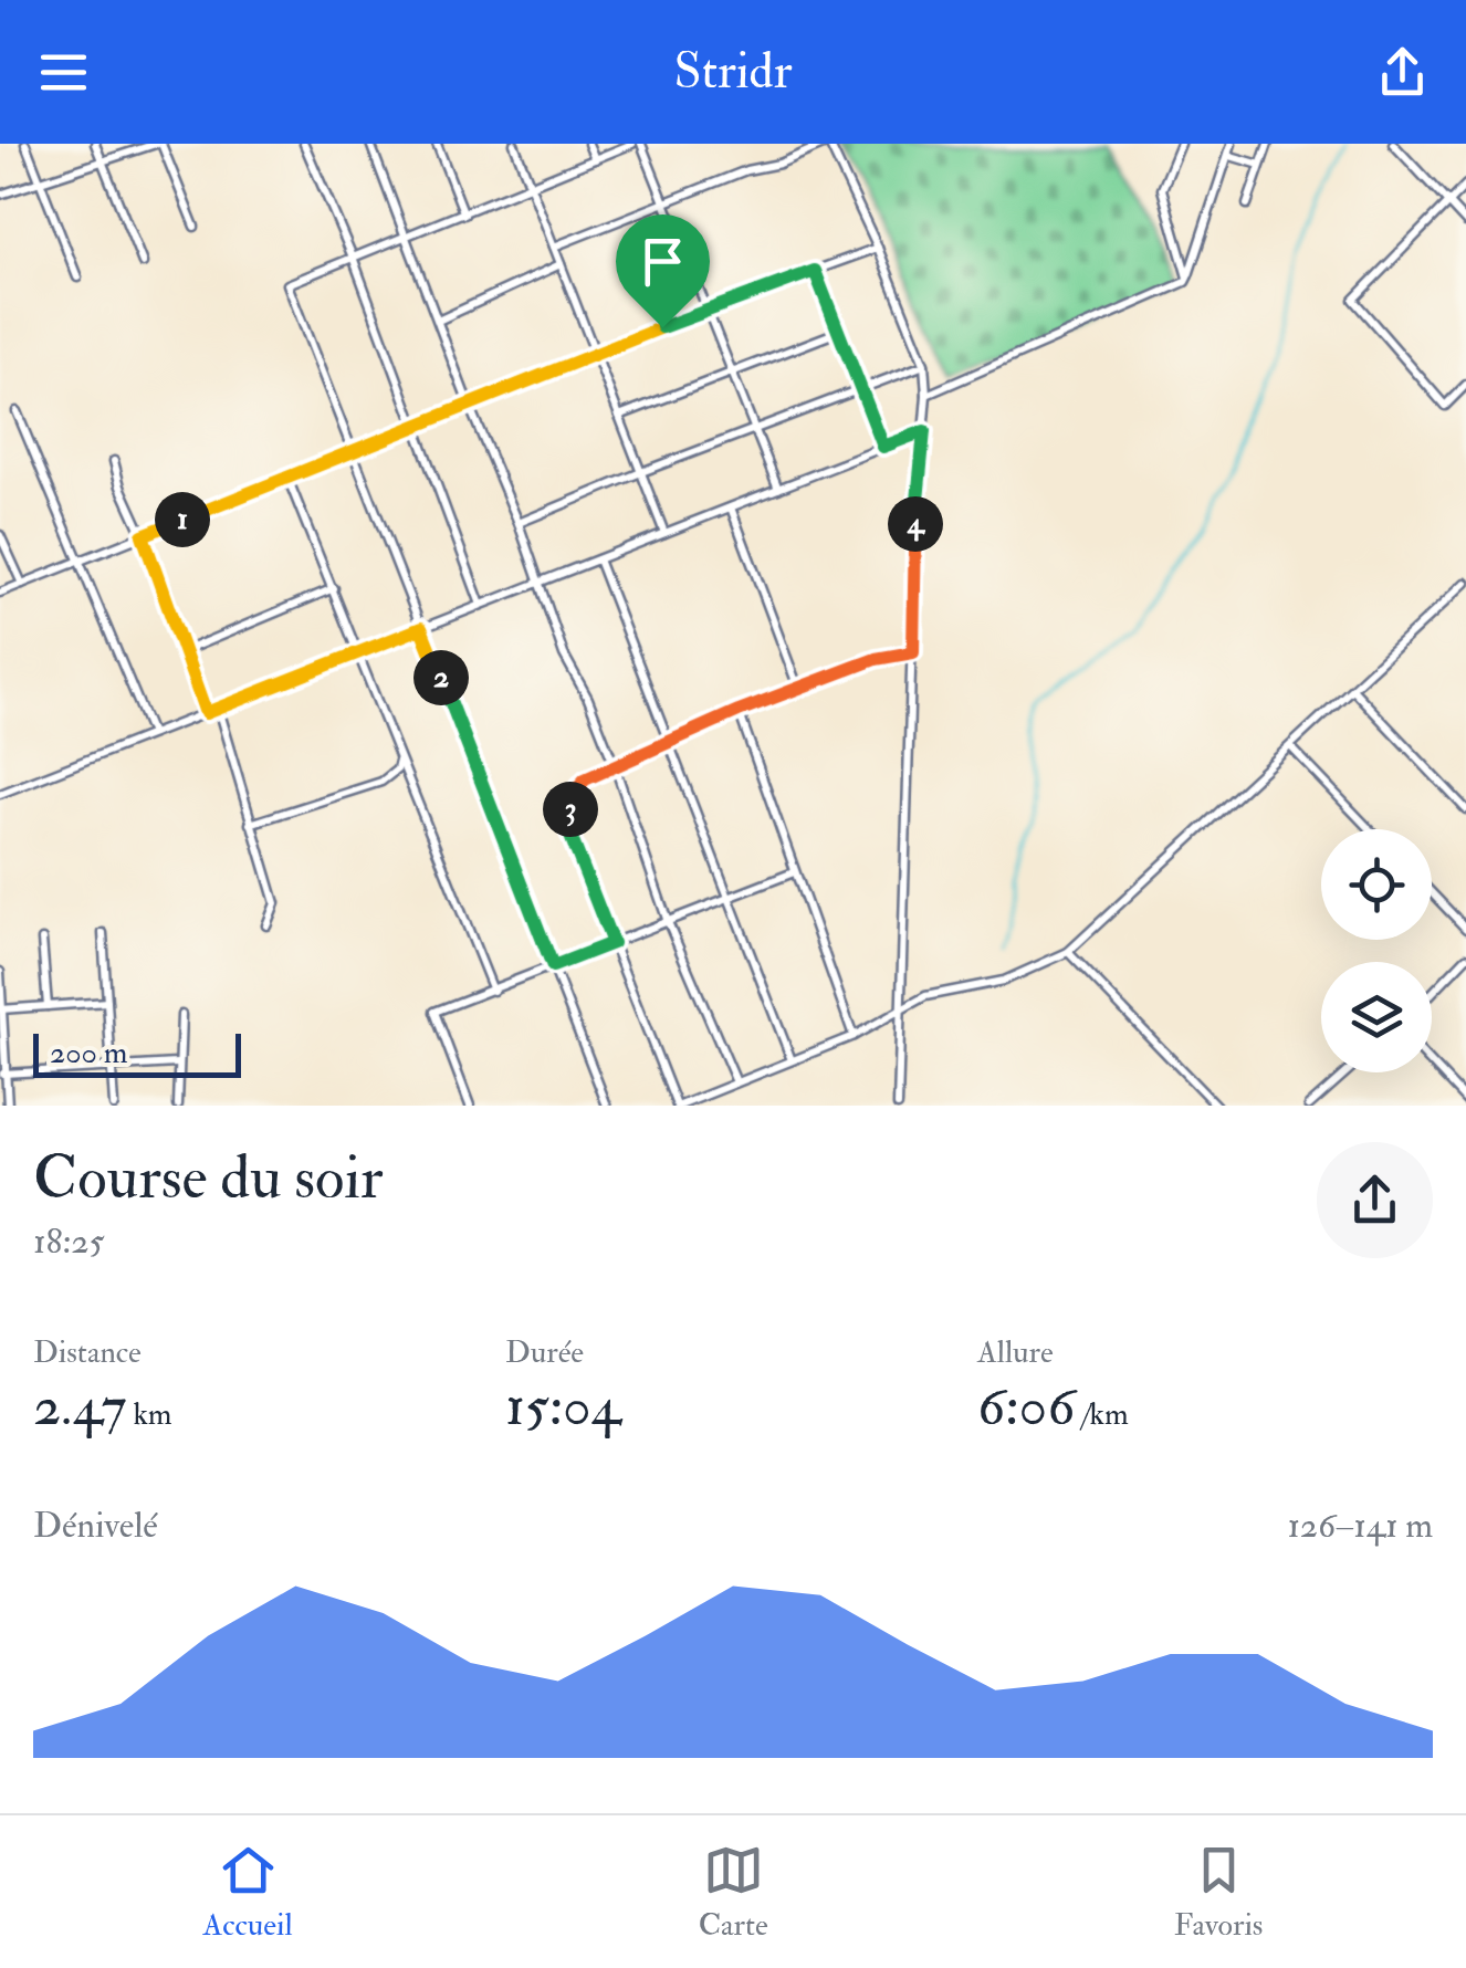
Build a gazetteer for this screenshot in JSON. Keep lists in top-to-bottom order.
{
  "scale_bar": "200 m",
  "page": {
    "header": "Stridr",
    "pins": [
      "1",
      "4",
      "2",
      "3"
    ],
    "scale": "200 m",
    "heading": ["Course du soir", "18:25"],
    "stats": [
      ["Distance", "2.47 km"],
      ["Durée", "15:04"],
      ["Allure", "6:06 /km"]
    ],
    "chart": ["Dénivelé", "126–141 m"],
    "tabs": ["Accueil", "Carte", "Favoris"]
  }
}
